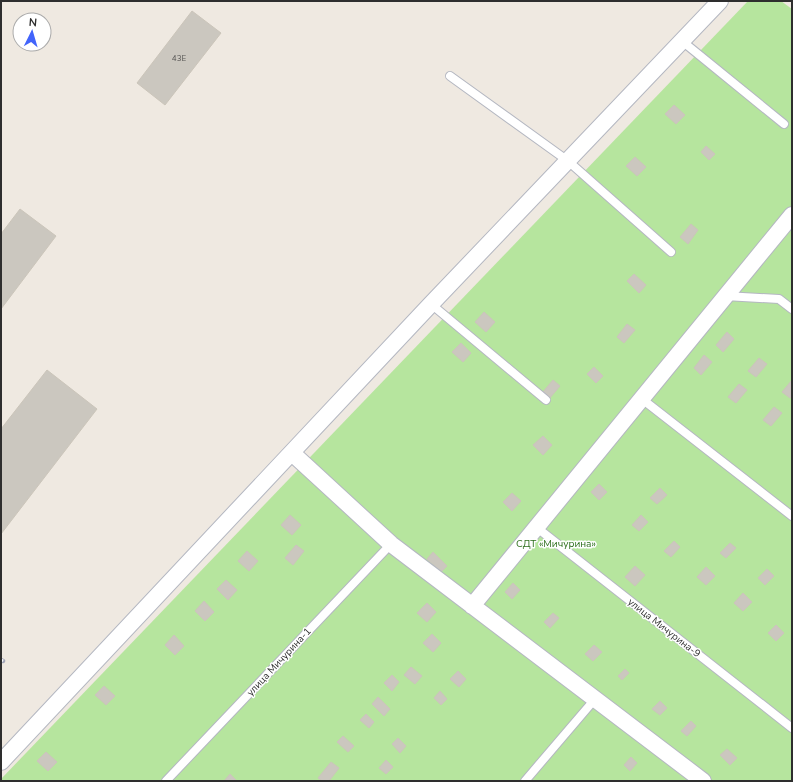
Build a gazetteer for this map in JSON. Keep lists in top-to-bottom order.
{
  "streets": {
    "lane": ["улица Мичурина-9", "улица Мичурина-1"]
  },
  "parks": ["СДТ «Мичурина»"],
  "house_numbers": ["43Е"],
  "north": "top"
}
